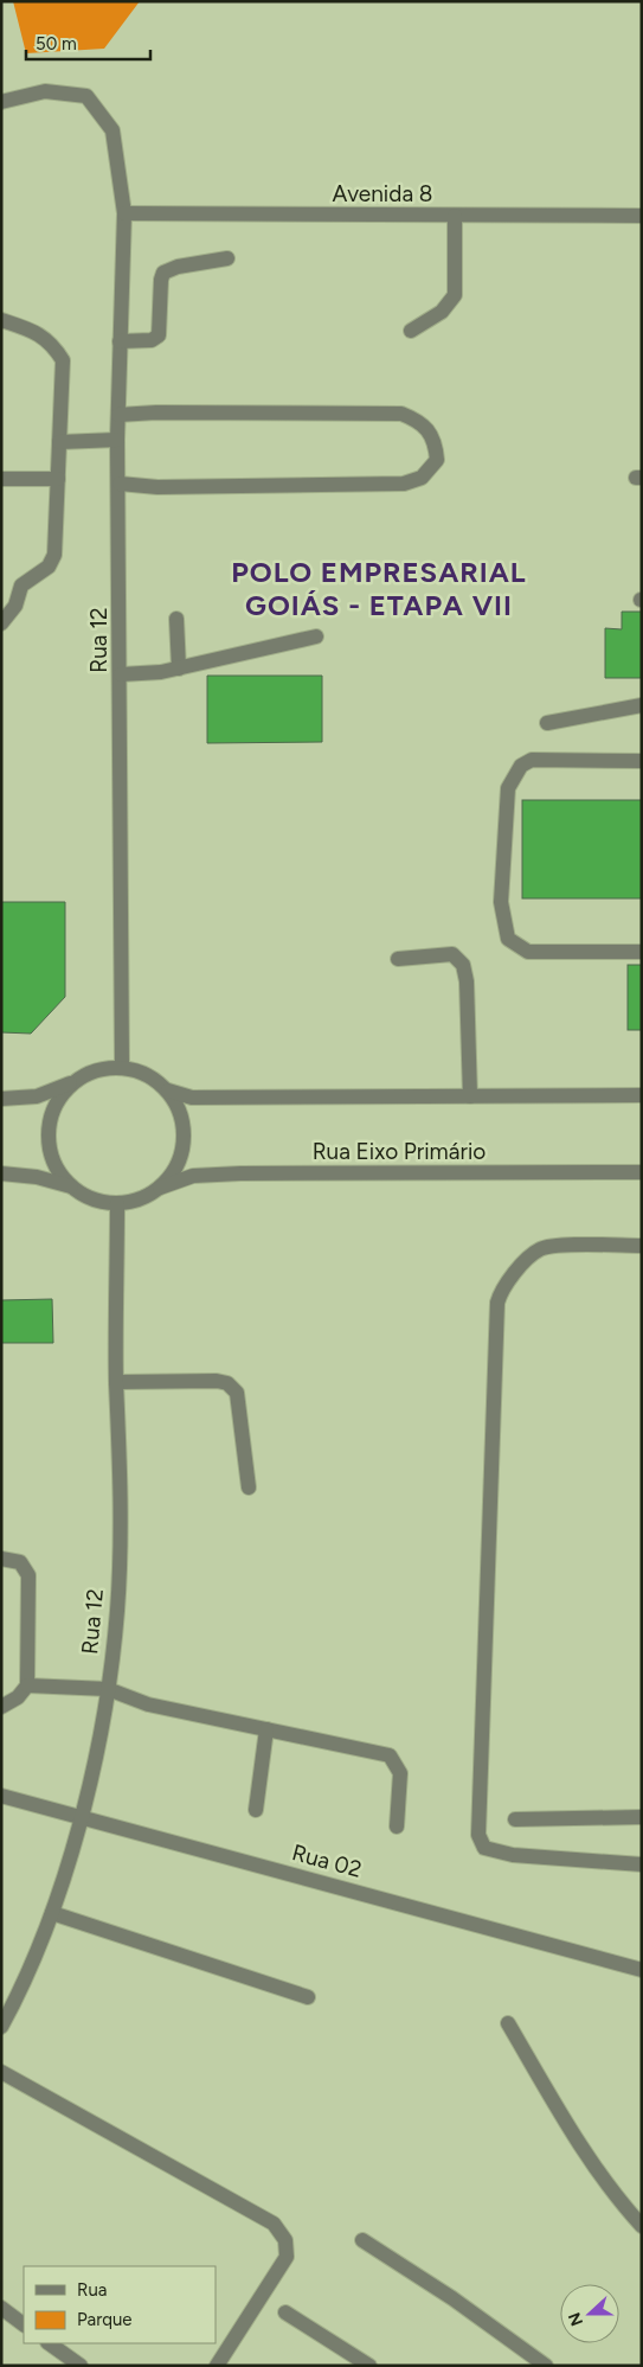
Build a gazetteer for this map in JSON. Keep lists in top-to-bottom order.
{
  "streets": {
    "street": [
      "Avenida 8",
      "Rua 12",
      "Rua Eixo Primário",
      "Rua 02"
    ]
  },
  "crossings": [
    ["Avenida 8", "Rua 12"],
    ["Rua 12", "Rua Eixo Primário"],
    ["Rua 12", "Rua 02"]
  ],
  "districts": ["POLO EMPRESARIAL GOIÁS - ETAPA VII"],
  "legend": ["Rua", "Parque"],
  "scale_bar": "50 m",
  "north": "left"
}
